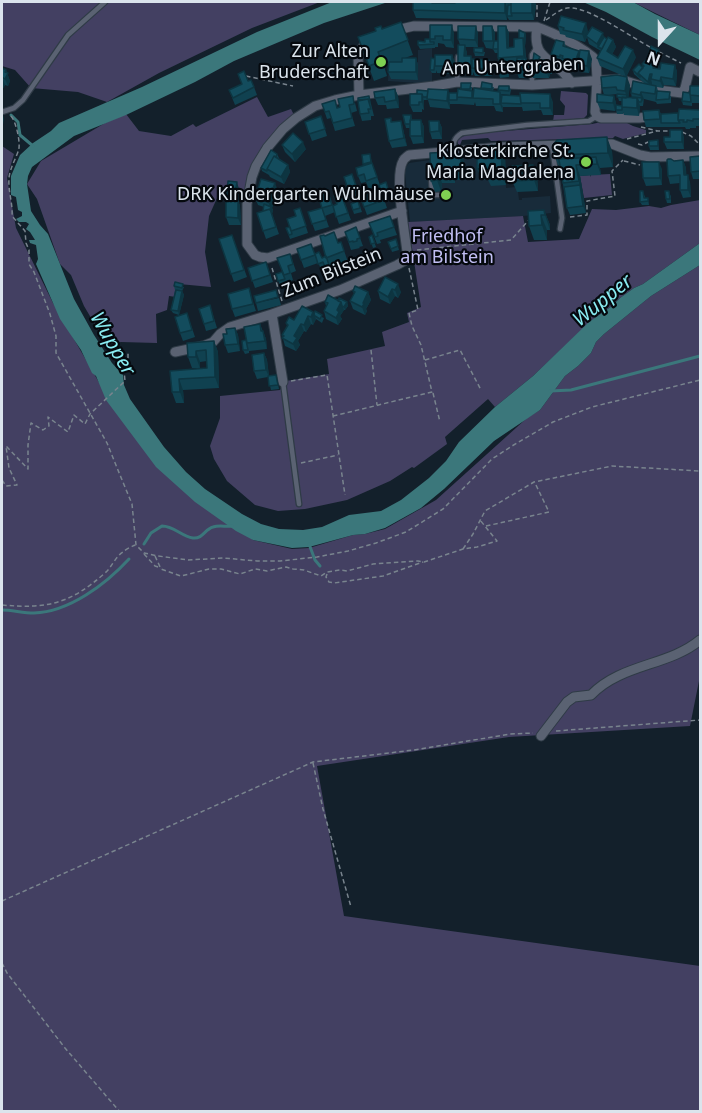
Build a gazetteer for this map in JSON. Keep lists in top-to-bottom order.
{
  "streets": {
    "street": ["Am Untergraben", "Zum Bilstein"]
  },
  "water": ["Wupper"],
  "parks": ["Friedhof am Bilstein"],
  "places": ["Zur Alten Bruderschaft", "Klosterkirche St. Maria Magdalena", "DRK Kindergarten Wühlmäuse"],
  "north": "bottom"
}
